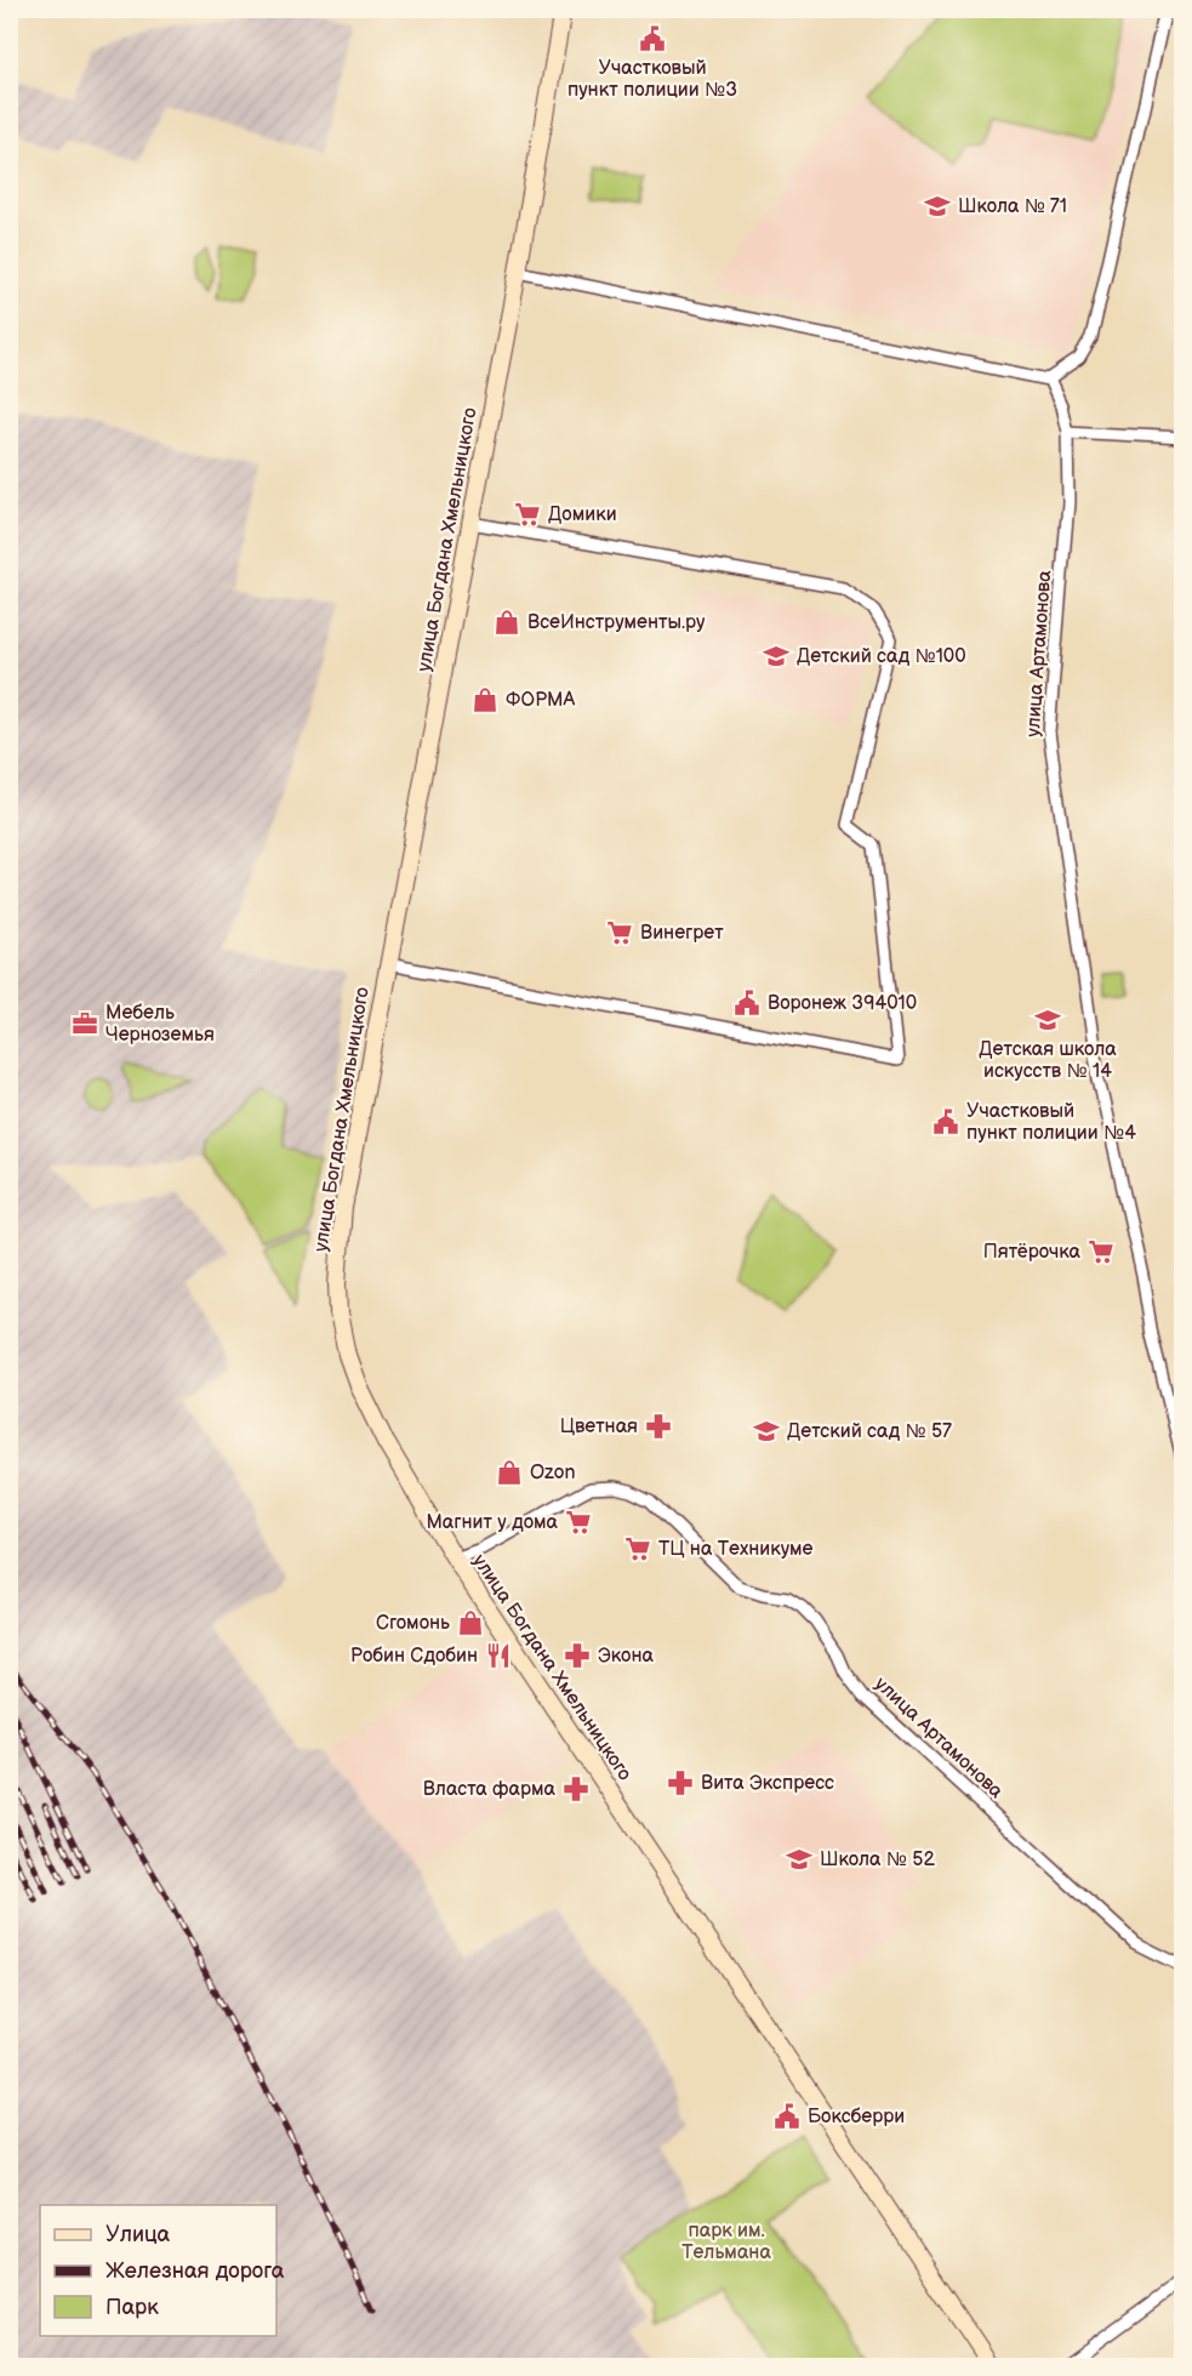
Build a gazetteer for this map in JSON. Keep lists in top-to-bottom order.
{
  "streets": {
    "main road": ["улица Богдана Хмельницкого"],
    "street": ["улица Артамонова"]
  },
  "crossings": [
    ["улица Богдана Хмельницкого", "улица Артамонова"]
  ],
  "parks": ["парк им. Тельмана"],
  "places": {
    "public building": [
      "Участковый пункт полиции №3",
      "Воронеж 394010",
      "Участковый пункт полиции №4",
      "Боксберри"
    ],
    "school or university": [
      "Школа № 71",
      "Детский сад №100",
      "Детская школа искусств № 14",
      "Детский сад № 57",
      "Школа № 52"
    ],
    "supermarket": [
      "Домики",
      "Винегрет",
      "Пятёрочка",
      "Магнит у дома",
      "ТЦ на Техникуме"
    ],
    "shop": [
      "ВсеИнструменты.ру",
      "ФОРМА",
      "Ozon",
      "Сгомонь"
    ],
    "office": ["Мебель Черноземья"],
    "pharmacy": [
      "Цветная",
      "Экона",
      "Вита Экспресс",
      "Власта фарма"
    ],
    "restaurant": ["Робин Сдобин"]
  },
  "legend": ["Улица", "Железная дорога", "Парк"]
}
